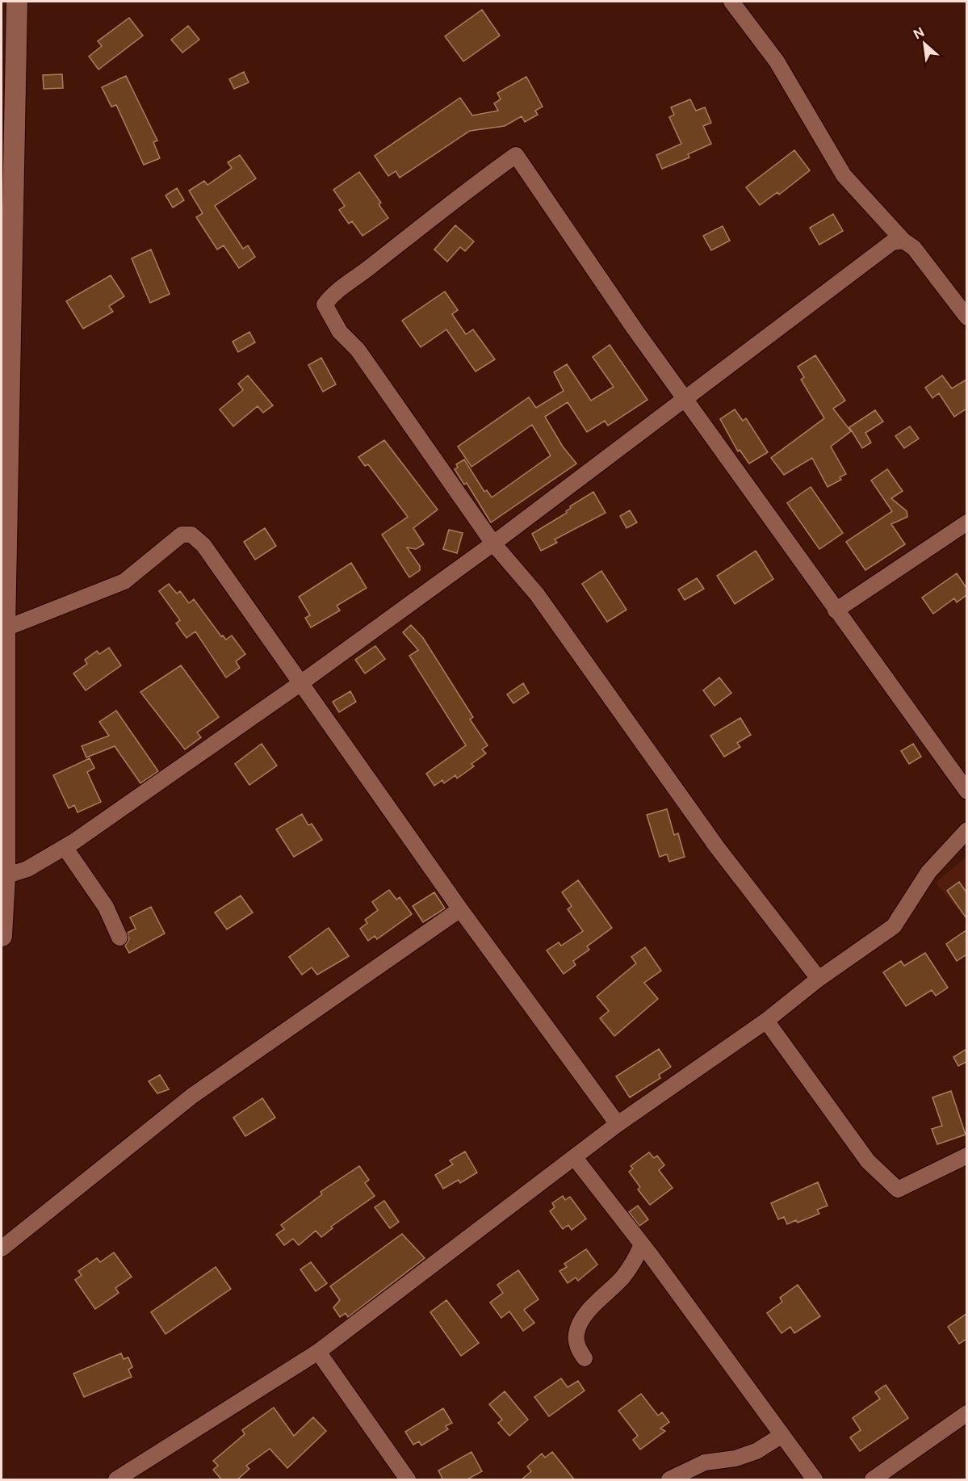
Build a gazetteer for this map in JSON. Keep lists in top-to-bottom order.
{
  "north": "top left"
}
